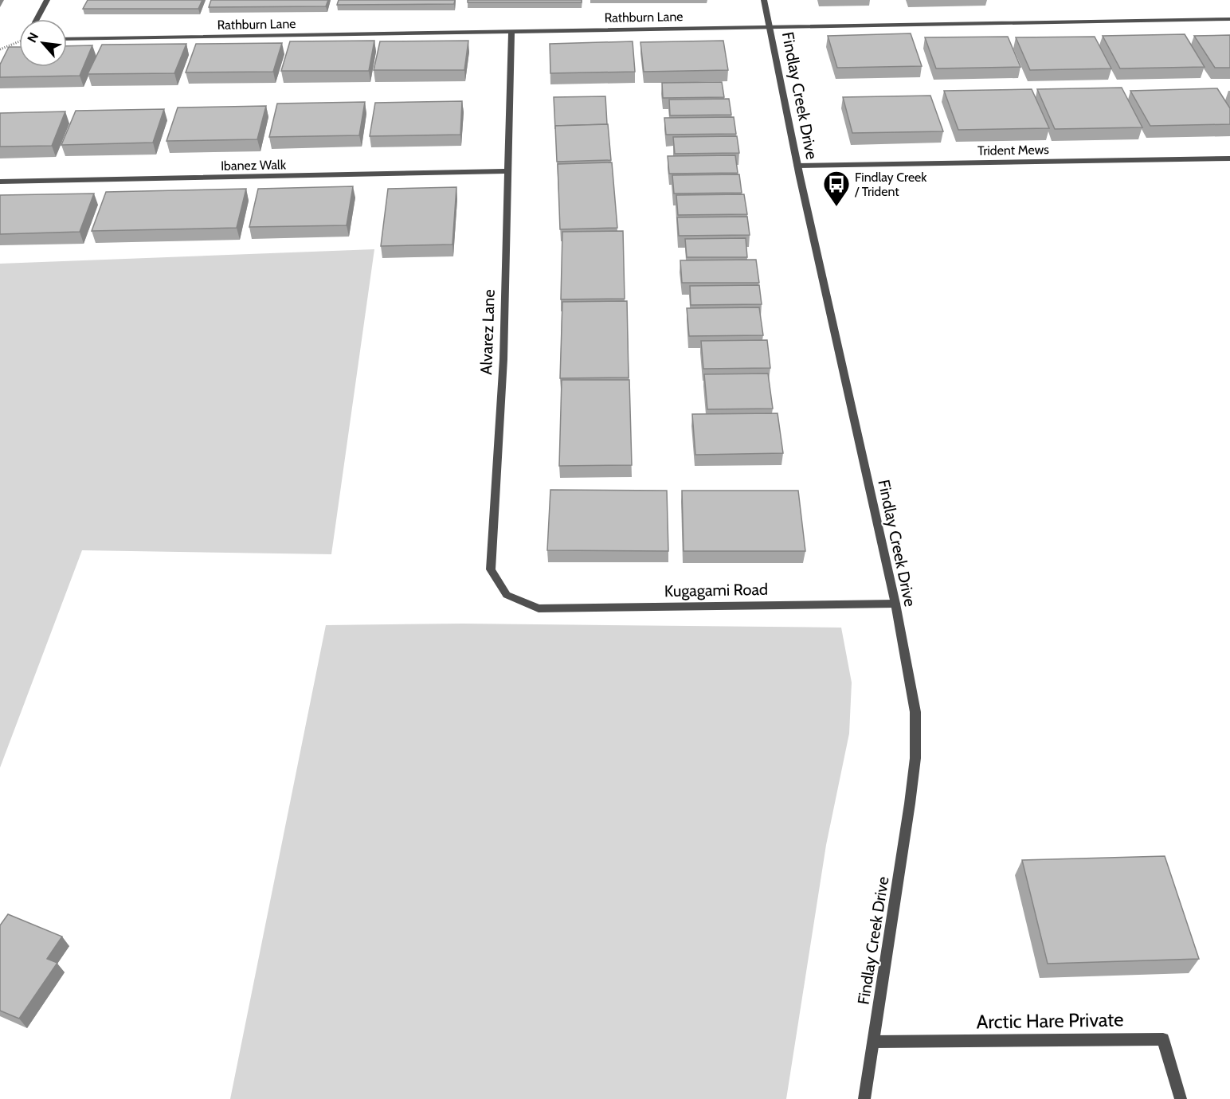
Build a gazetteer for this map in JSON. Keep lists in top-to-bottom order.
{
  "streets": {
    "street": [
      "Rathburn Lane",
      "Findlay Creek Drive",
      "Trident Mews",
      "Ibanez Walk",
      "Alvarez Lane",
      "Kugagami Road",
      "Arctic Hare Private"
    ]
  },
  "crossings": [
    ["Rathburn Lane", "Findlay Creek Drive"],
    ["Rathburn Lane", "Alvarez Lane"],
    ["Findlay Creek Drive", "Trident Mews"],
    ["Findlay Creek Drive", "Kugagami Road"],
    ["Findlay Creek Drive", "Arctic Hare Private"],
    ["Ibanez Walk", "Alvarez Lane"],
    ["Alvarez Lane", "Kugagami Road"]
  ],
  "places": {
    "bus stop": ["Findlay Creek / Trident"]
  },
  "north": "top left"
}
